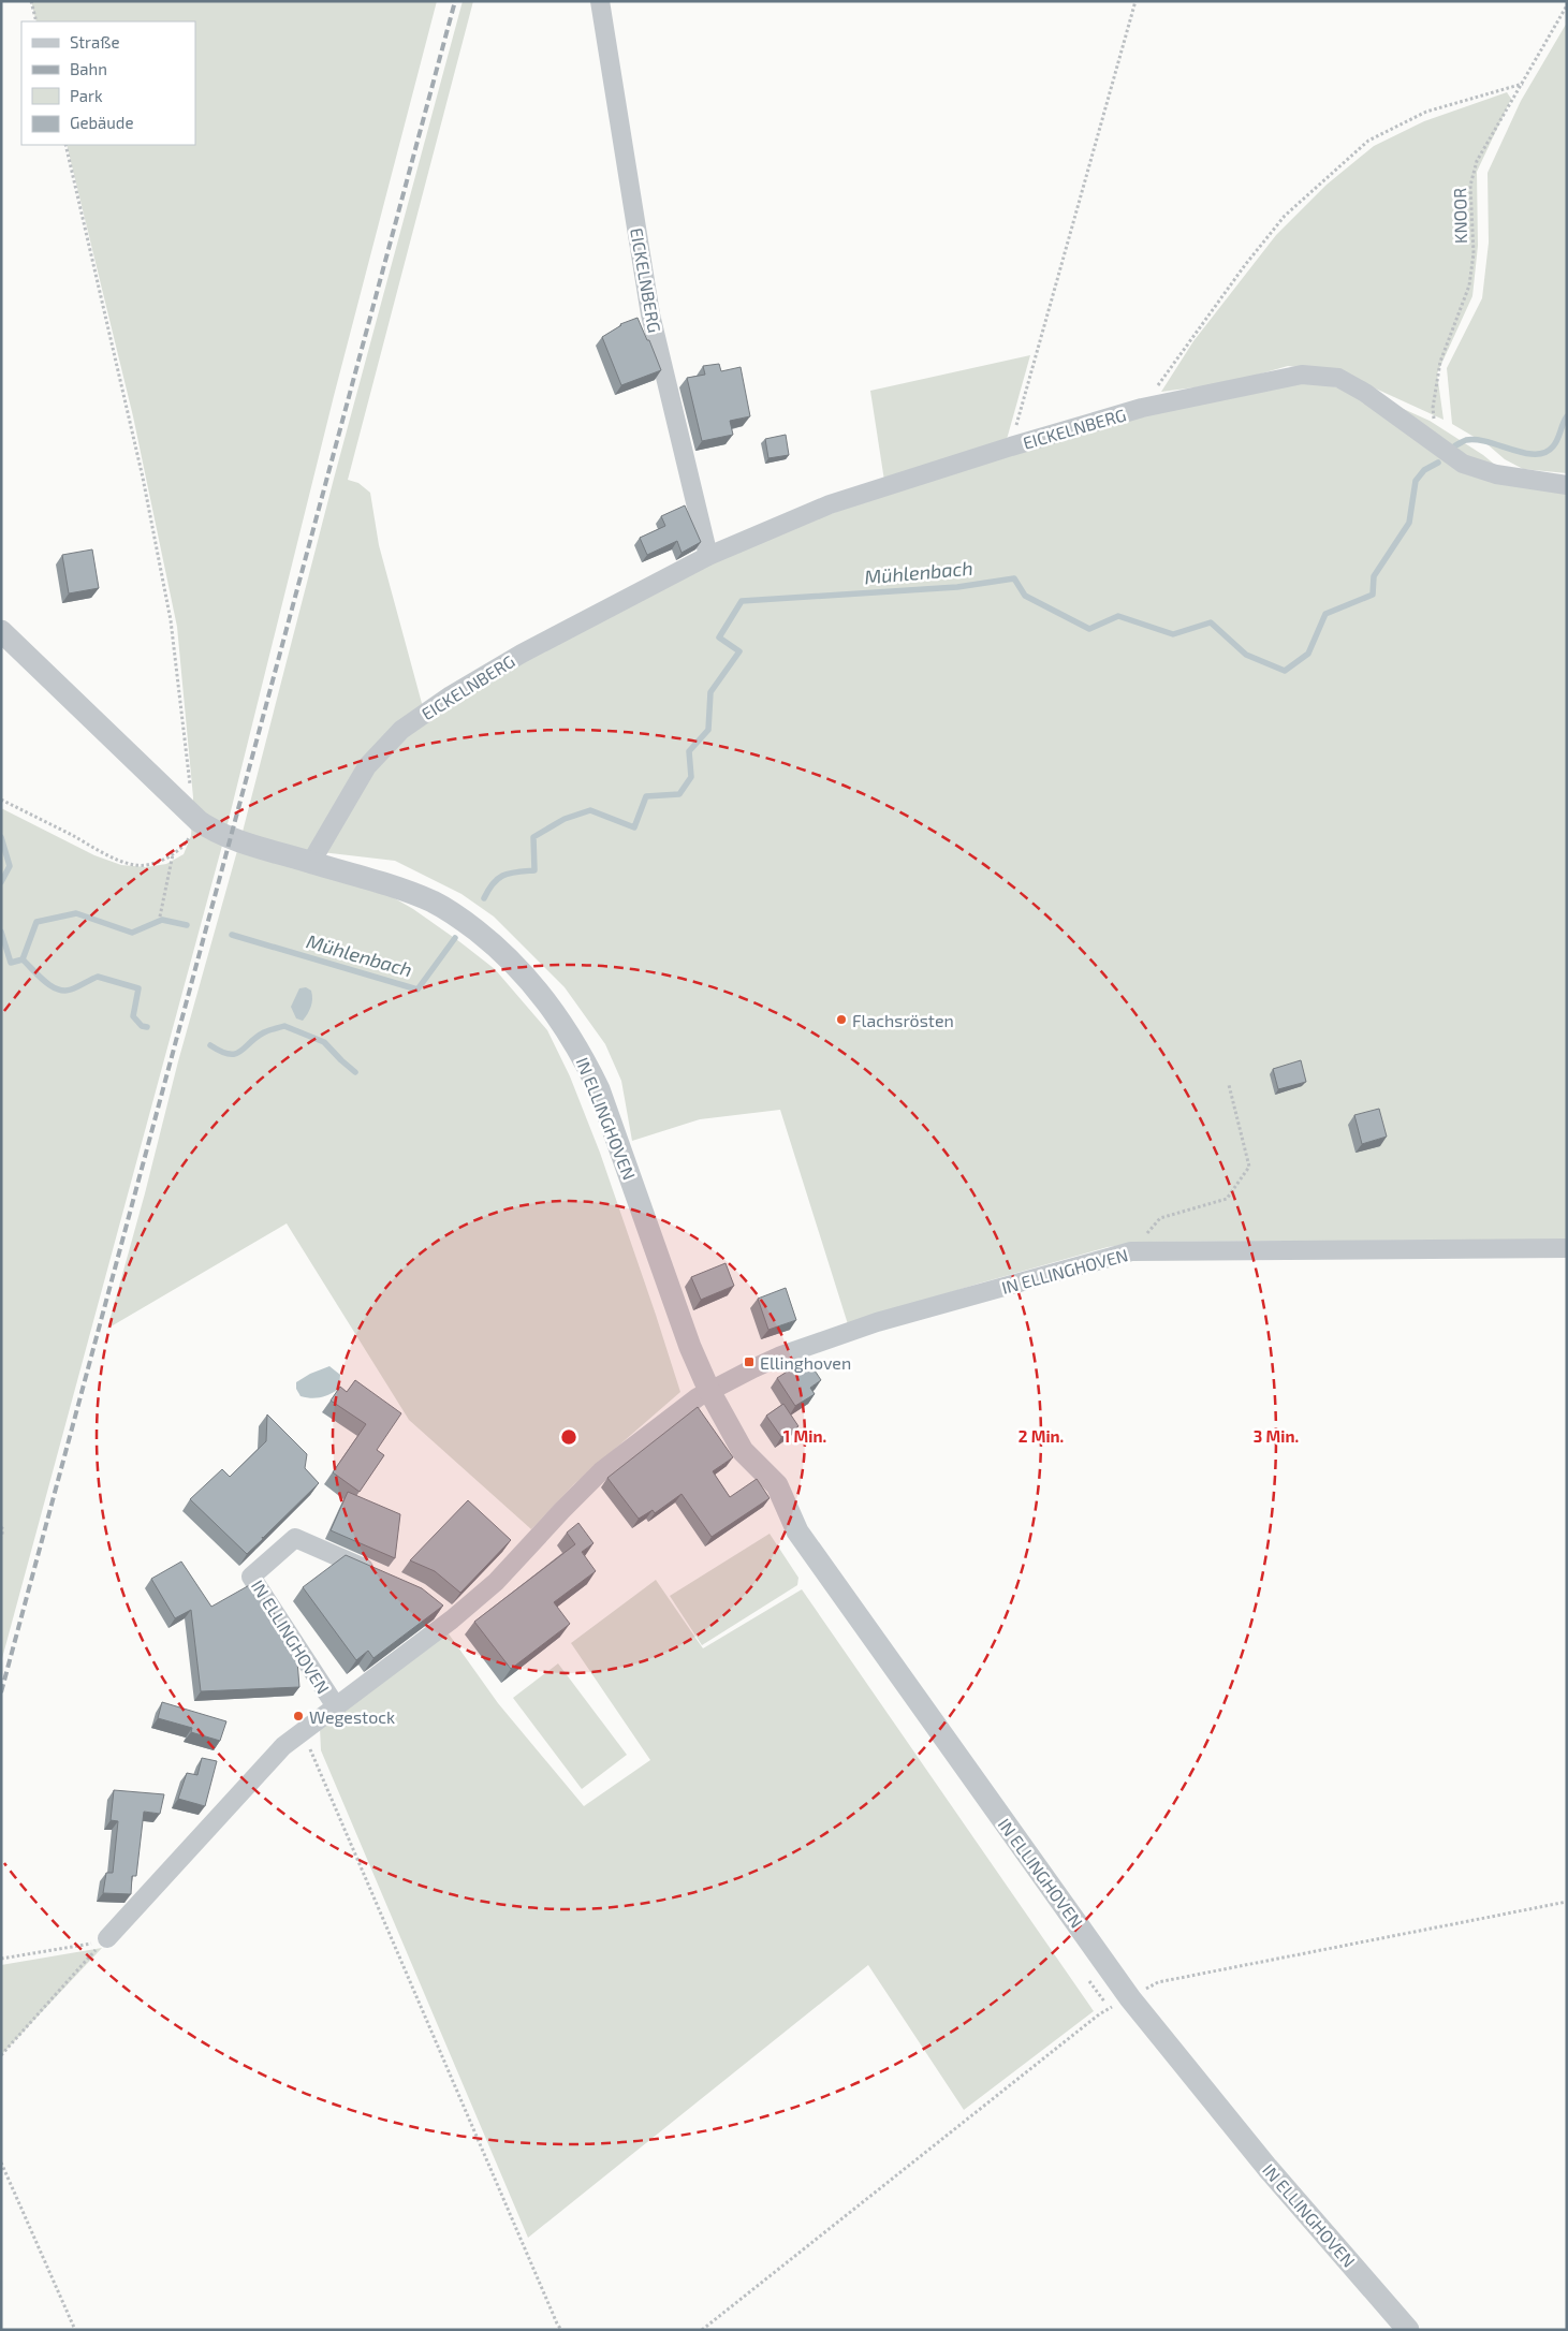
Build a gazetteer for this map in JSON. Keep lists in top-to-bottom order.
{
  "streets": {
    "street": ["EICKELNBERG", "IN ELLINGHOVEN"],
    "path": ["KNOOR"]
  },
  "crossings": [
    ["KNOOR", "EICKELNBERG"],
    ["EICKELNBERG", "IN ELLINGHOVEN"]
  ],
  "water": ["Mühlenbach"],
  "places": {
    "other": ["Flachsrösten", "Wegestock"],
    "transit": ["Ellinghoven"]
  },
  "legend": [
    "Straße",
    "Bahn",
    "Park",
    "Gebäude"
  ],
  "rings": ["1 Min.", "2 Min.", "3 Min."]
}
